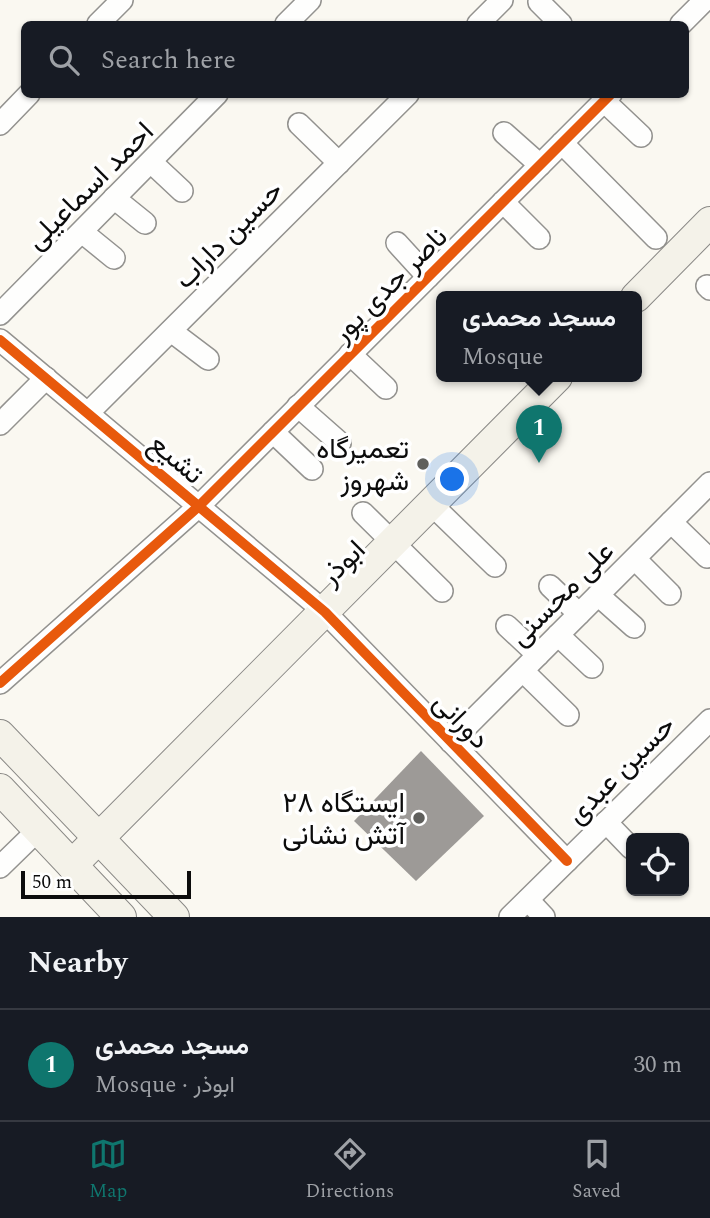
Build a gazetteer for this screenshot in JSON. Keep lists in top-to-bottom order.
{
  "streets": {
    "main road": ["ابوذر"],
    "street": [
      "احمد اسماعیلی",
      "حسین داراب",
      "ناصر جدی پور",
      "تشیع",
      "علی محسنی",
      "دورانی",
      "حسین عبدی"
    ]
  },
  "crossings": [
    ["حسین داراب", "تشیع"],
    ["ناصر جدی پور", "تشیع"],
    ["تشیع", "ابوذر"],
    ["تشیع", "دورانی"],
    ["ابوذر", "دورانی"],
    ["علی محسنی", "دورانی"],
    ["دورانی", "حسین عبدی"]
  ],
  "places": ["تعمیرگاه شهروز", "ایستگاه ۲۸ آتش نشانی"],
  "scale_bar": "50 m",
  "page": {
    "search": "Search here",
    "popup": ["مسجد محمدی", "Mosque"],
    "pins": "1",
    "scale": "50 m",
    "heading": "Nearby",
    "list": [
      {
        "mark": "1",
        "name": "مسجد محمدی",
        "note": "Mosque · ابوذر",
        "value": "30 m"
      }
    ],
    "nav": ["Map", "Directions", "Saved"]
  }
}
